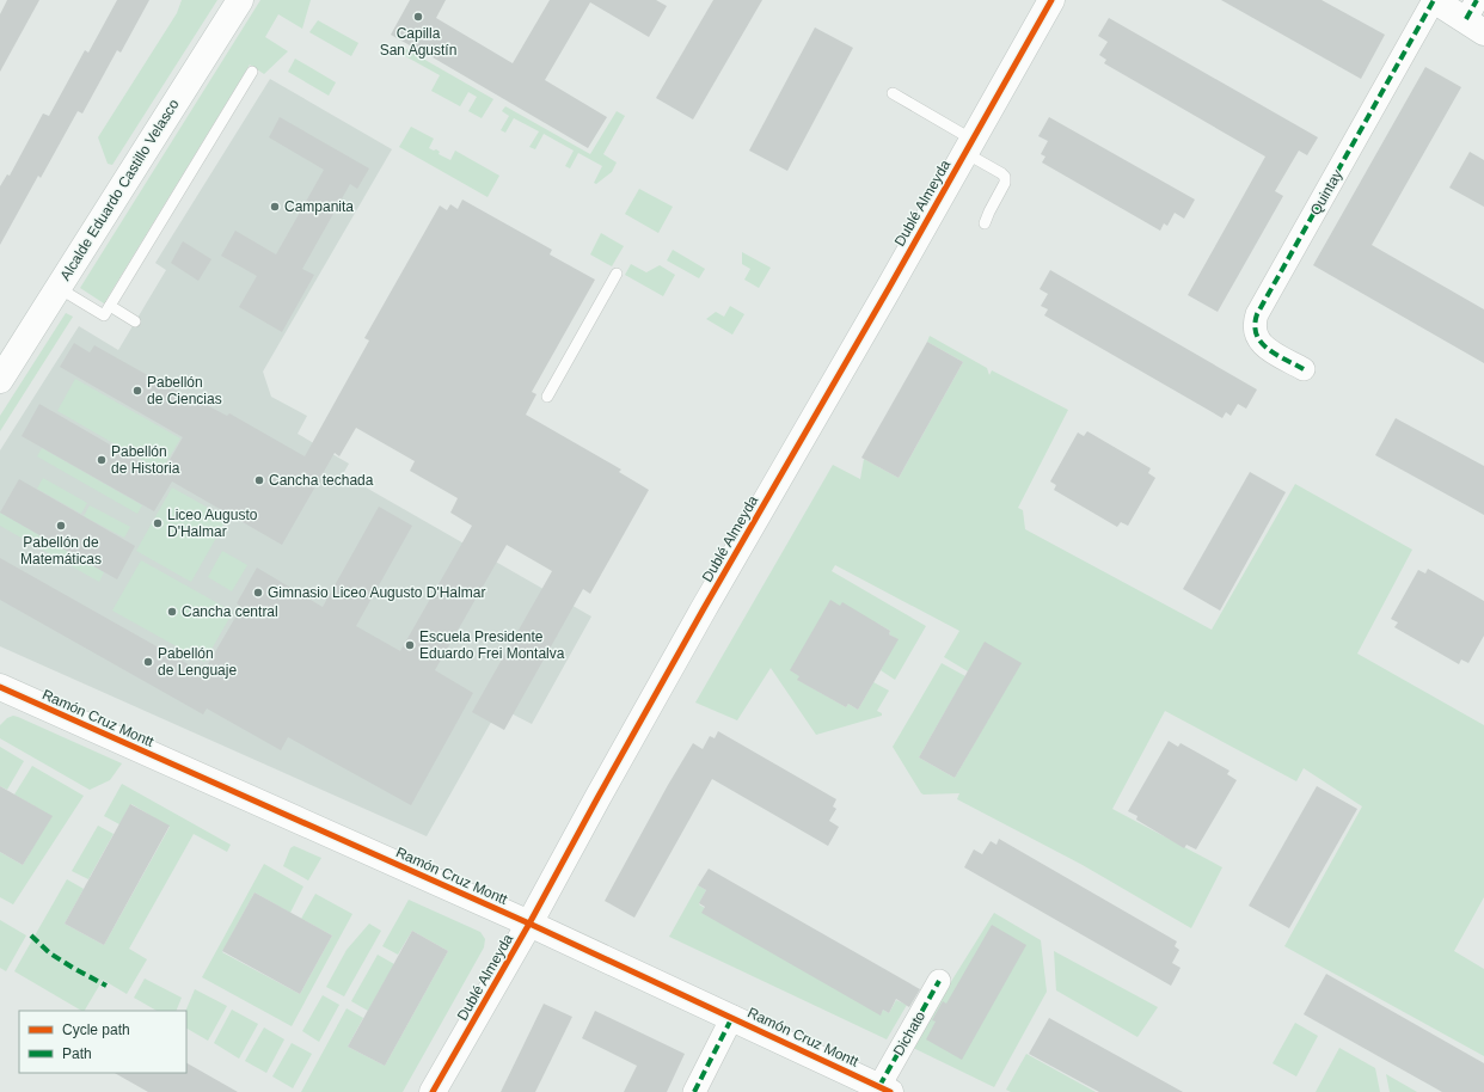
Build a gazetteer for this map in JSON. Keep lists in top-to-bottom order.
{
  "streets": {
    "main road": ["Alcalde Eduardo Castillo Velasco", "Dublé Almeyda", "Ramón Cruz Montt"],
    "street": ["Quintay", "Dichato"]
  },
  "crossings": [
    ["Dublé Almeyda", "Ramón Cruz Montt"],
    ["Ramón Cruz Montt", "Dichato"]
  ],
  "places": [
    "Capilla San Agustín",
    "Campanita",
    "Pabellón de Ciencias",
    "Pabellón de Historia",
    "Cancha techada",
    "Liceo Augusto D'Halmar",
    "Pabellón de Matemáticas",
    "Gimnasio Liceo Augusto D'Halmar",
    "Cancha central",
    "Escuela Presidente Eduardo Frei Montalva",
    "Pabellón de Lenguaje"
  ],
  "legend": ["Cycle path", "Path"]
}
